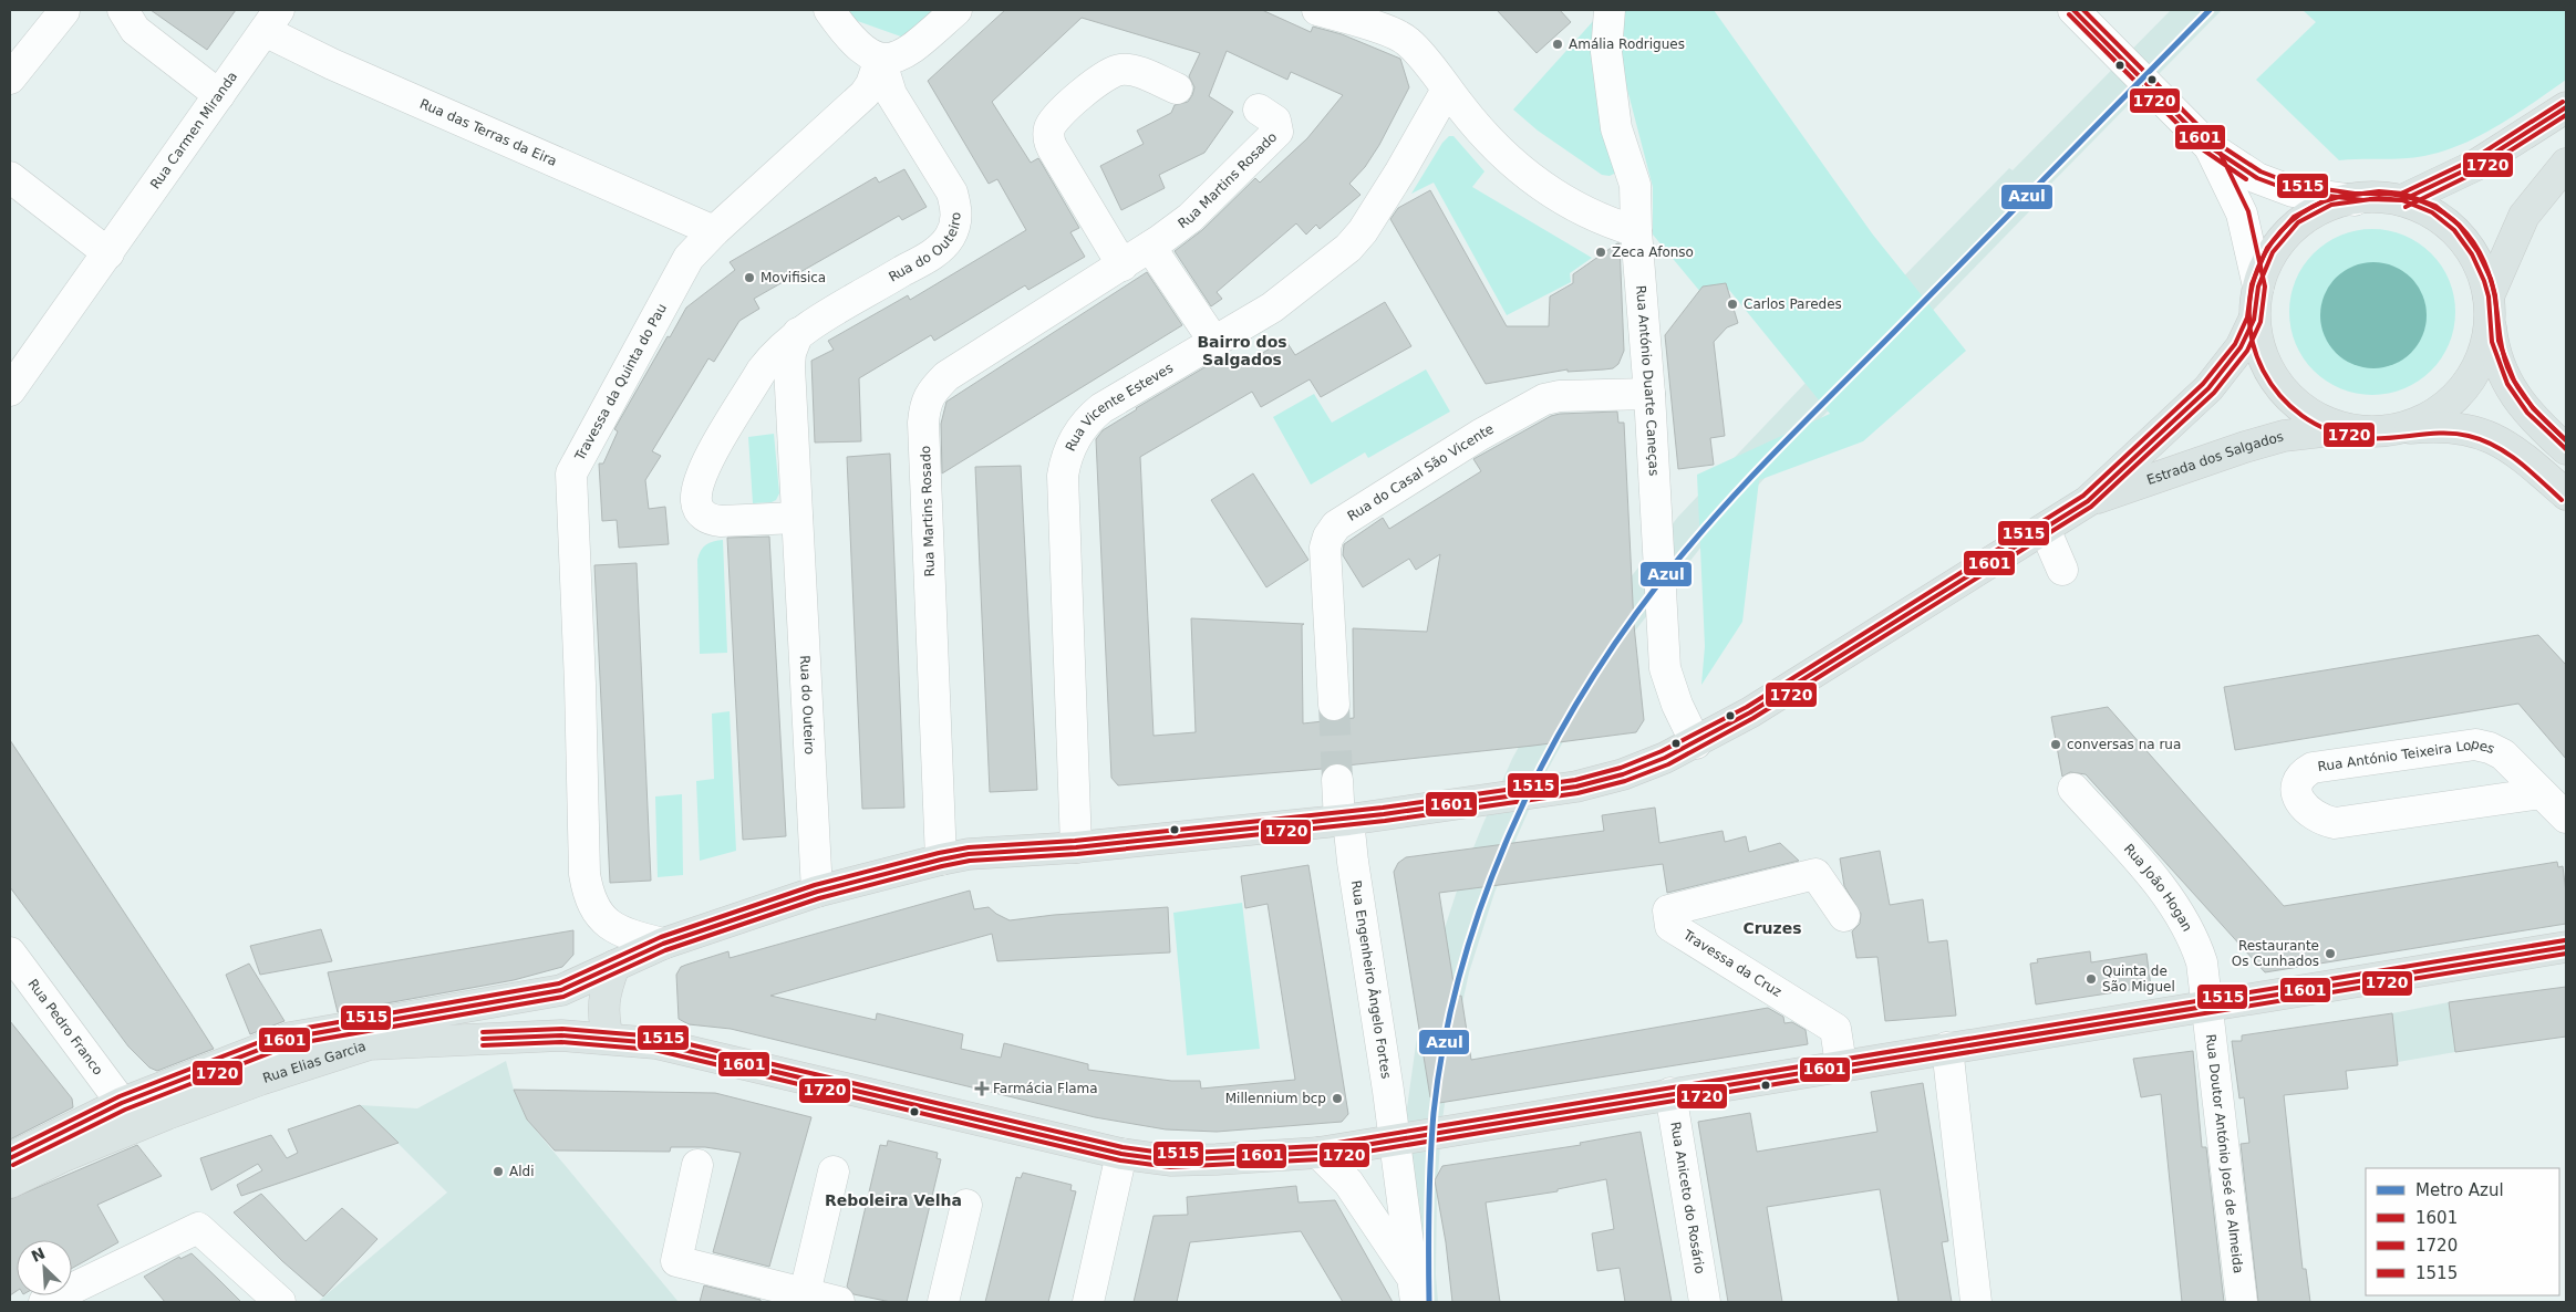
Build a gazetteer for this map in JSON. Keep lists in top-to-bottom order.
{
  "streets": {
    "main road": ["Estrada dos Salgados", "Rua Elias Garcia"],
    "street": [
      "Rua Carmen Miranda",
      "Rua das Terras da Eira",
      "Rua Martins Rosado",
      "Rua do Outeiro",
      "Rua António Duarte Caneças",
      "Travessa da Quinta do Pau",
      "Rua Vicente Esteves",
      "Rua do Casal São Vicente",
      "Rua António Teixeira Lopes",
      "Rua João Hogan",
      "Travessa da Cruz",
      "Rua Engenheiro Ângelo Fortes",
      "Rua Pedro Franco",
      "Rua Doutor António José de Almeida",
      "Rua Aniceto do Rosário"
    ]
  },
  "crossings": [
    ["Rua Carmen Miranda", "Rua das Terras da Eira"],
    ["Rua das Terras da Eira", "Travessa da Quinta do Pau"],
    ["Rua Martins Rosado", "Rua Elias Garcia"],
    ["Rua do Outeiro", "Travessa da Quinta do Pau"],
    ["Rua do Outeiro", "Rua Elias Garcia"],
    ["Rua António Duarte Caneças", "Estrada dos Salgados"],
    ["Rua António Duarte Caneças", "Rua do Casal São Vicente"],
    ["Travessa da Quinta do Pau", "Rua Elias Garcia"],
    ["Rua Vicente Esteves", "Estrada dos Salgados"],
    ["Rua Vicente Esteves", "Rua Elias Garcia"],
    ["Estrada dos Salgados", "Rua Engenheiro Ângelo Fortes"],
    ["Estrada dos Salgados", "Rua Elias Garcia"],
    ["Rua João Hogan", "Rua Elias Garcia"],
    ["Rua João Hogan", "Rua Doutor António José de Almeida"],
    ["Travessa da Cruz", "Rua Elias Garcia"],
    ["Rua Engenheiro Ângelo Fortes", "Rua Elias Garcia"],
    ["Rua Pedro Franco", "Rua Elias Garcia"],
    ["Rua Elias Garcia", "Rua Doutor António José de Almeida"],
    ["Rua Elias Garcia", "Rua Aniceto do Rosário"]
  ],
  "districts": ["Bairro dos Salgados", "Cruzes", "Reboleira Velha"],
  "places": {
    "other": [
      "Amália Rodrigues",
      "Zeca Afonso",
      "Movifisica",
      "Carlos Paredes",
      "conversas na rua",
      "Restaurante Os Cunhados",
      "Quinta de São Miguel",
      "Millennium bcp",
      "Aldi"
    ],
    "health": ["Farmácia Flama"]
  },
  "lines": [
    "metro line Azul",
    "transit line 1601",
    "transit line 1515",
    "transit line 1720"
  ],
  "legend": [
    "Metro Azul",
    "1601",
    "1720",
    "1515"
  ],
  "north": "top left"
}
